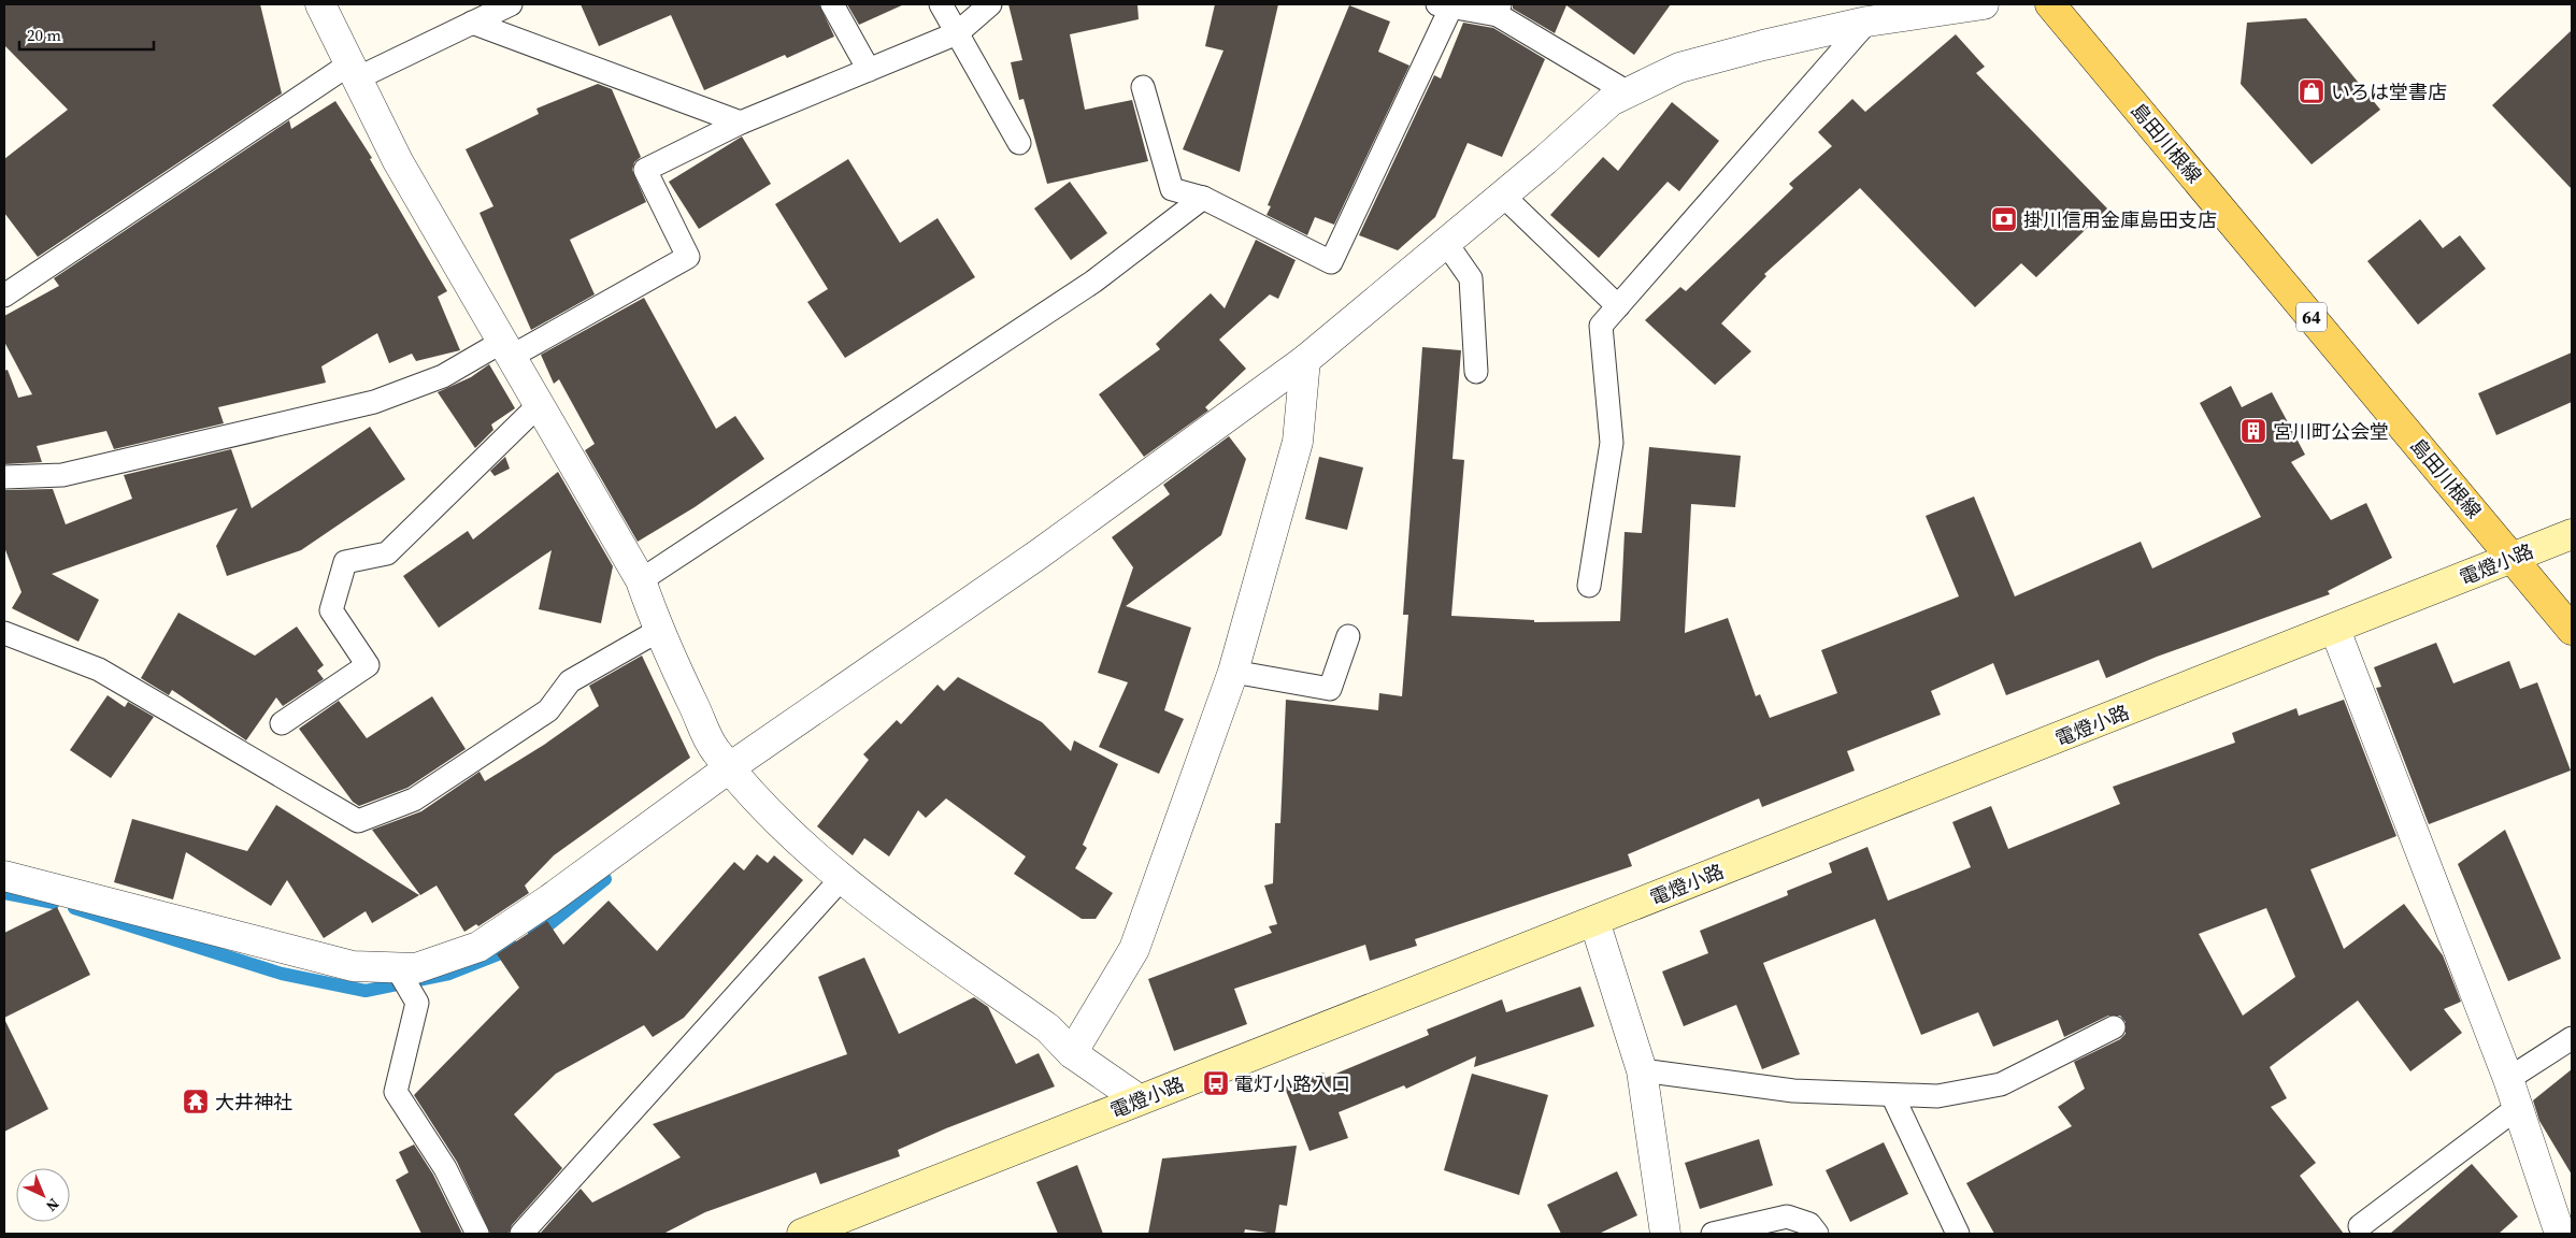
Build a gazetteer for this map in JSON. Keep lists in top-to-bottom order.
{
  "streets": {
    "main road": ["島田川根線", "64"],
    "street": ["電燈小路"]
  },
  "crossings": [
    ["島田川根線", "電燈小路"]
  ],
  "places": {
    "shop": ["いろは堂書店"],
    "bank": ["掛川信用金庫島田支店"],
    "building": ["宮川町公会堂"],
    "bus stop": ["電灯小路入口"],
    "temple": ["大井神社"]
  },
  "scale_bar": "20 m",
  "north": "bottom right"
}
